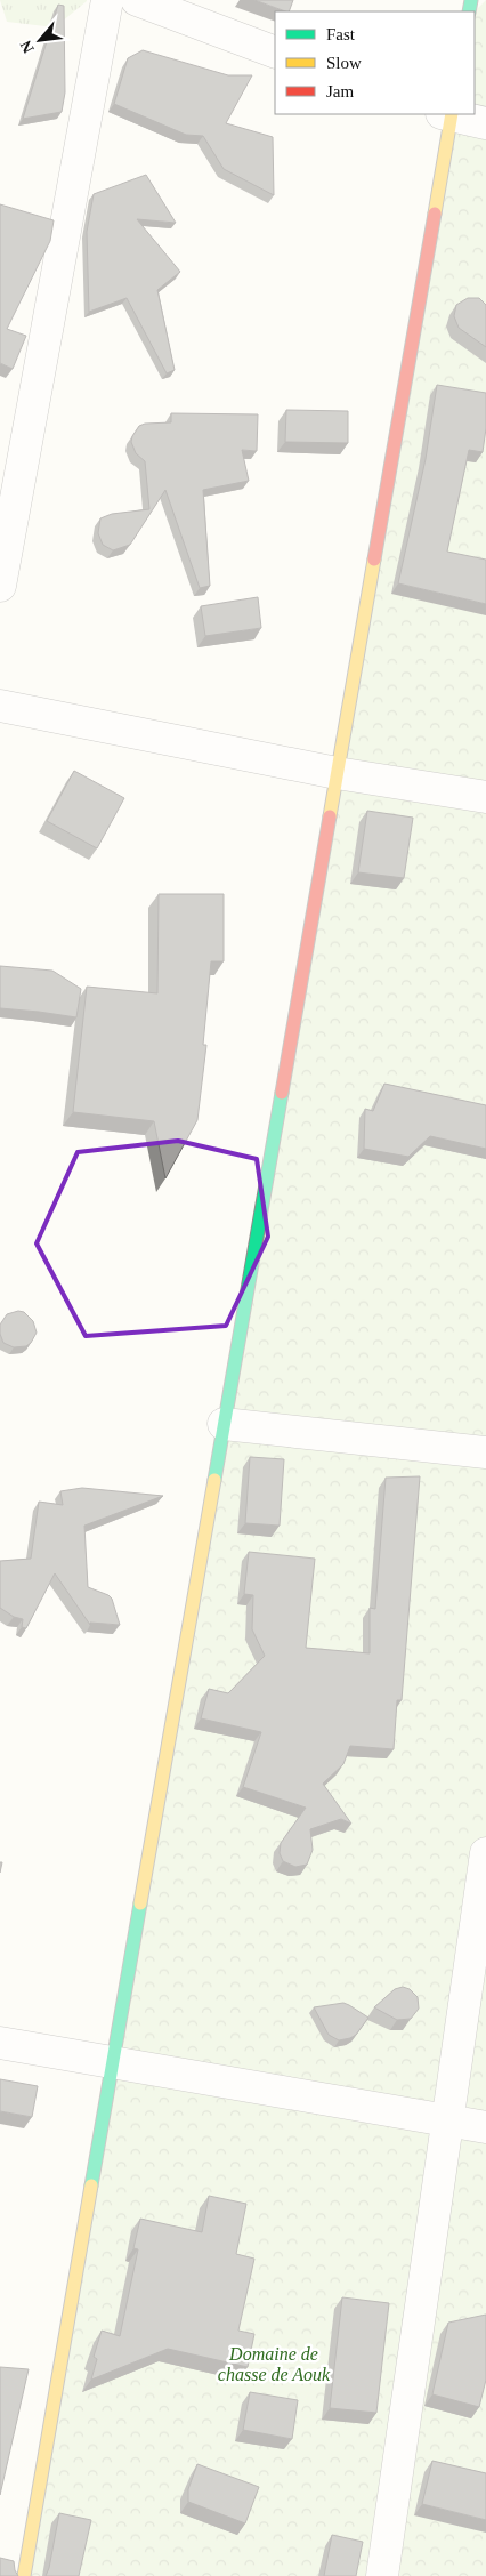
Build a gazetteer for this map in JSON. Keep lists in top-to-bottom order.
{
  "parks": ["Domaine de chasse de Aouk"],
  "legend": ["Fast", "Slow", "Jam"],
  "north": "bottom left"
}
